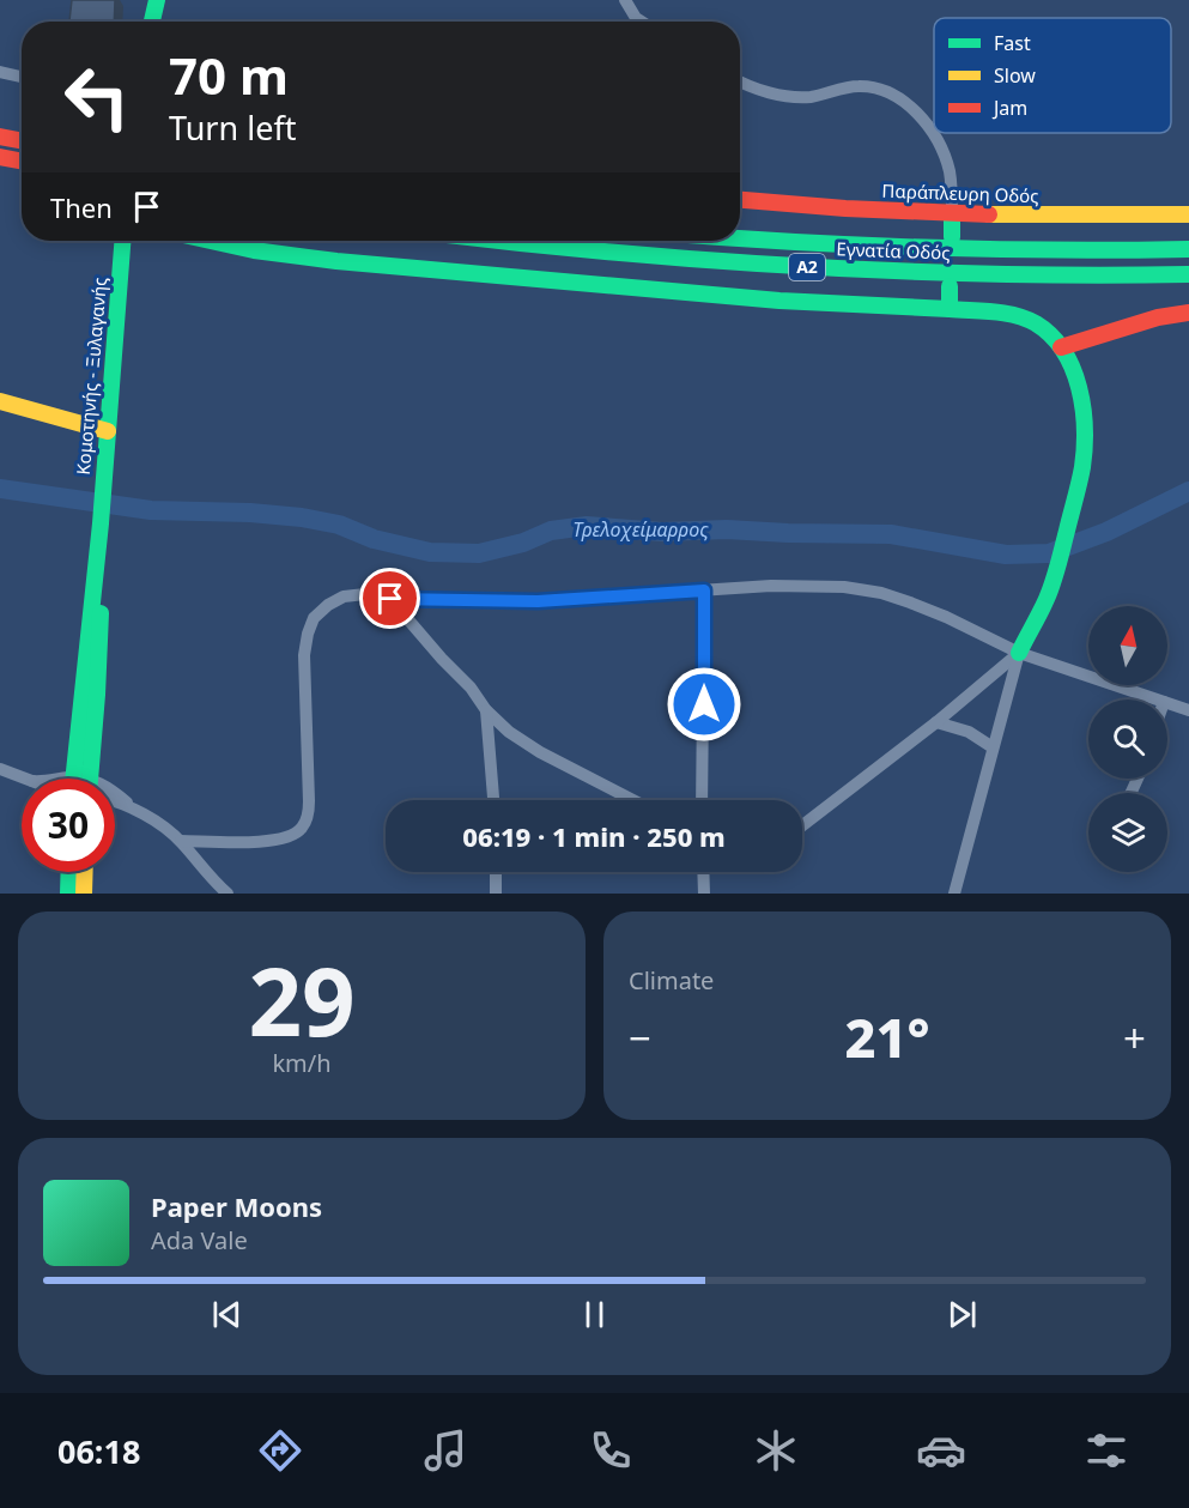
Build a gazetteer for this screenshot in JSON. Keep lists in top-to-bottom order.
{
  "streets": {
    "main road": [
      "Παράπλευρη Οδός",
      "Εγνατία Οδός",
      "Α2",
      "Κομοτηνής - Ξυλαγανής"
    ]
  },
  "water": ["Τρελοχείμαρρος"],
  "legend": ["Fast", "Slow", "Jam"],
  "north": "top",
  "page": {
    "turn": ["70 m", "Turn left"],
    "then": "Then",
    "limit": "30",
    "trip": "06:19 · 1 min · 250 m",
    "tile": [
      ["29", "km/h"],
      "Climate"
    ],
    "heat": ["−", "21°", "+"],
    "song": ["Paper Moons", "Ada Vale"],
    "tabs": "06:18"
  }
}
